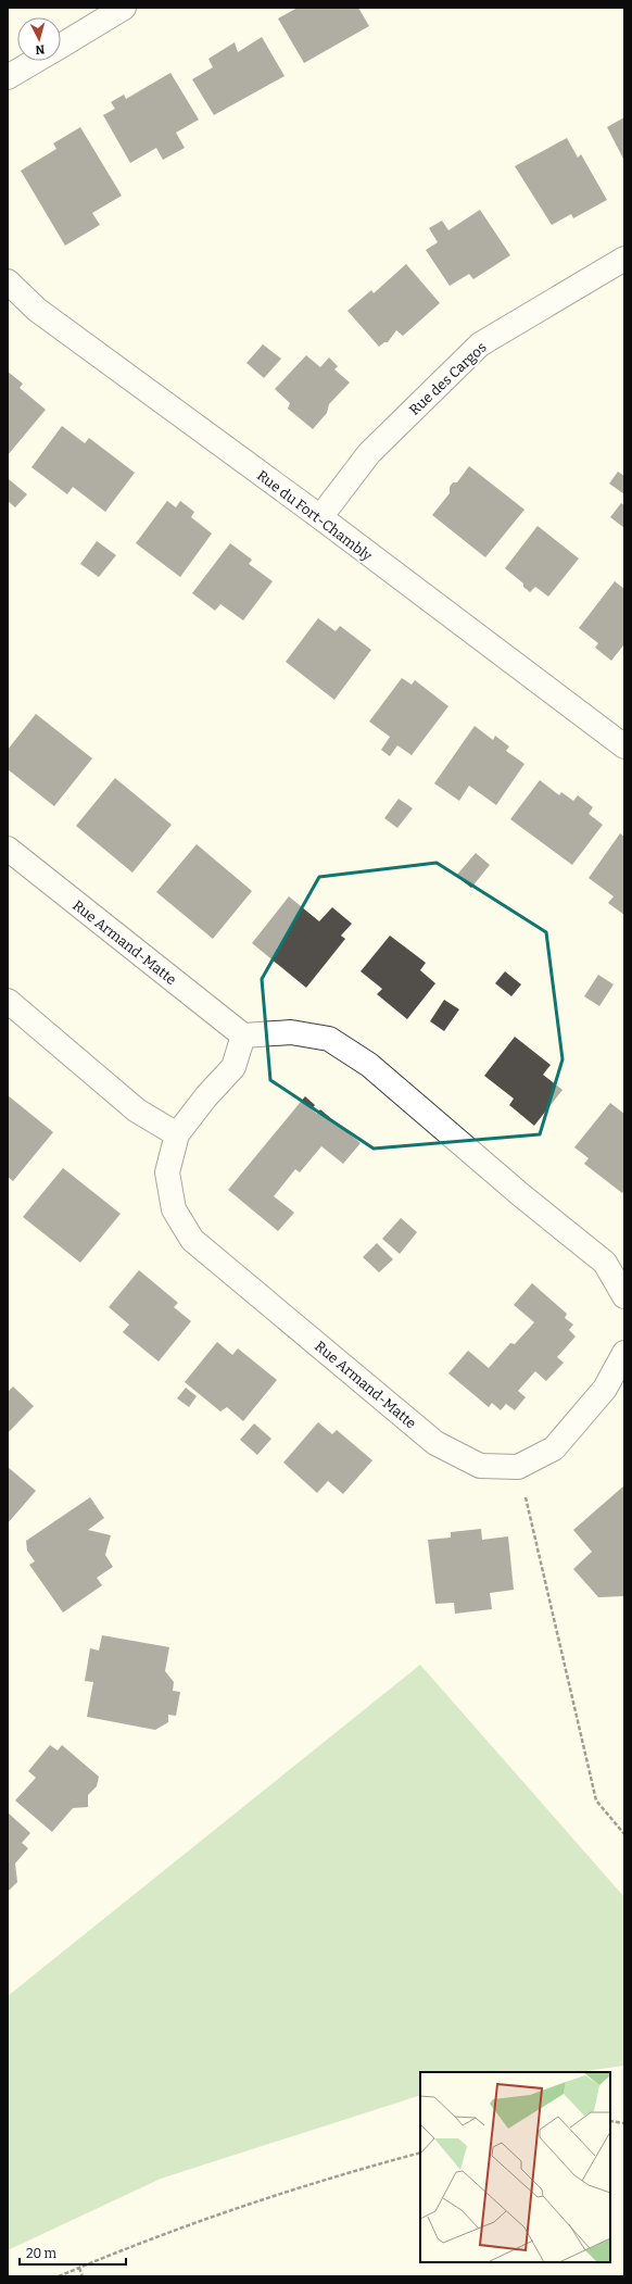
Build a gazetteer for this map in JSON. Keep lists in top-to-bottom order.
{
  "streets": {
    "street": ["Rue des Cargos", "Rue du Fort-Chambly", "Rue Armand-Matte"]
  },
  "crossings": [
    ["Rue des Cargos", "Rue du Fort-Chambly"]
  ],
  "scale_bar": "20 m",
  "north": "bottom"
}
